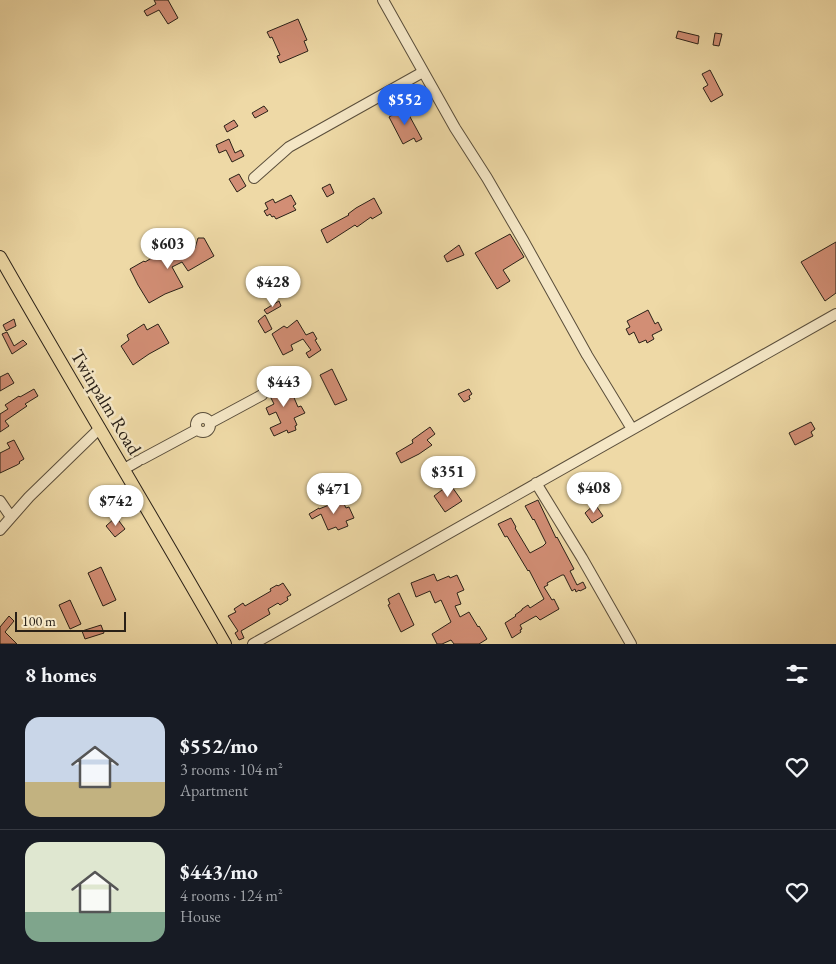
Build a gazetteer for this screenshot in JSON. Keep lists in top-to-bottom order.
{
  "streets": {
    "main road": ["Twinpalm Road"]
  },
  "scale_bar": "100 m",
  "page": {
    "price": [
      "$552",
      "$603",
      "$428",
      "$443",
      "$351",
      "$408",
      "$471",
      "$742"
    ],
    "scale": "100 m",
    "heading": "8 homes",
    "list": [
      {
        "name": "$552/mo",
        "note": "3 rooms · 104 m² · Apartment"
      },
      {
        "name": "$443/mo",
        "note": "4 rooms · 124 m² · House"
      }
    ]
  }
}
